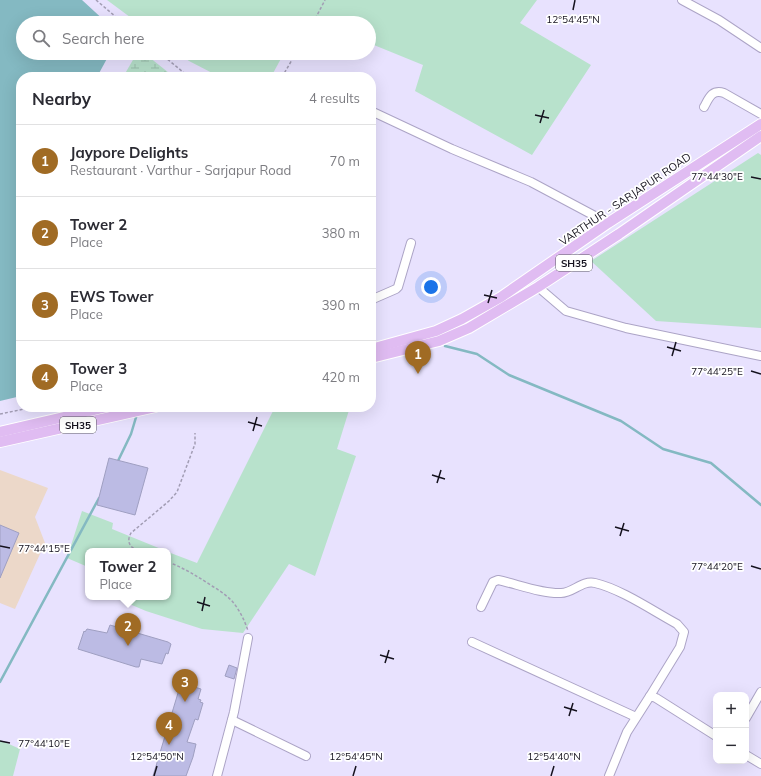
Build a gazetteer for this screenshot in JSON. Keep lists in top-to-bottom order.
{
  "streets": {
    "main road": ["VARTHUR - SARJAPUR ROAD", "SH35"]
  },
  "page": {
    "search": "Search here",
    "heading": ["Nearby", "4 results"],
    "list": [
      {
        "mark": "1",
        "name": "Jaypore Delights",
        "note": "Restaurant · Varthur - Sarjapur Road",
        "value": "70 m"
      },
      {
        "mark": "2",
        "name": "Tower 2",
        "note": "Place",
        "value": "380 m"
      },
      {
        "mark": "3",
        "name": "EWS Tower",
        "note": "Place",
        "value": "390 m"
      },
      {
        "mark": "4",
        "name": "Tower 3",
        "note": "Place",
        "value": "420 m"
      }
    ],
    "pins": [
      "1",
      "2",
      "3",
      "4"
    ],
    "popup": ["Tower 2", "Place"],
    "map_buttons": ["+", "−"]
  },
  "coordinates": [
    "12°54'45\"N",
    "77°44'30\"E",
    "77°44'25\"E",
    "77°44'15\"E",
    "77°44'20\"E",
    "77°44'10\"E",
    "12°54'50\"N",
    "12°54'40\"N"
  ]
}
